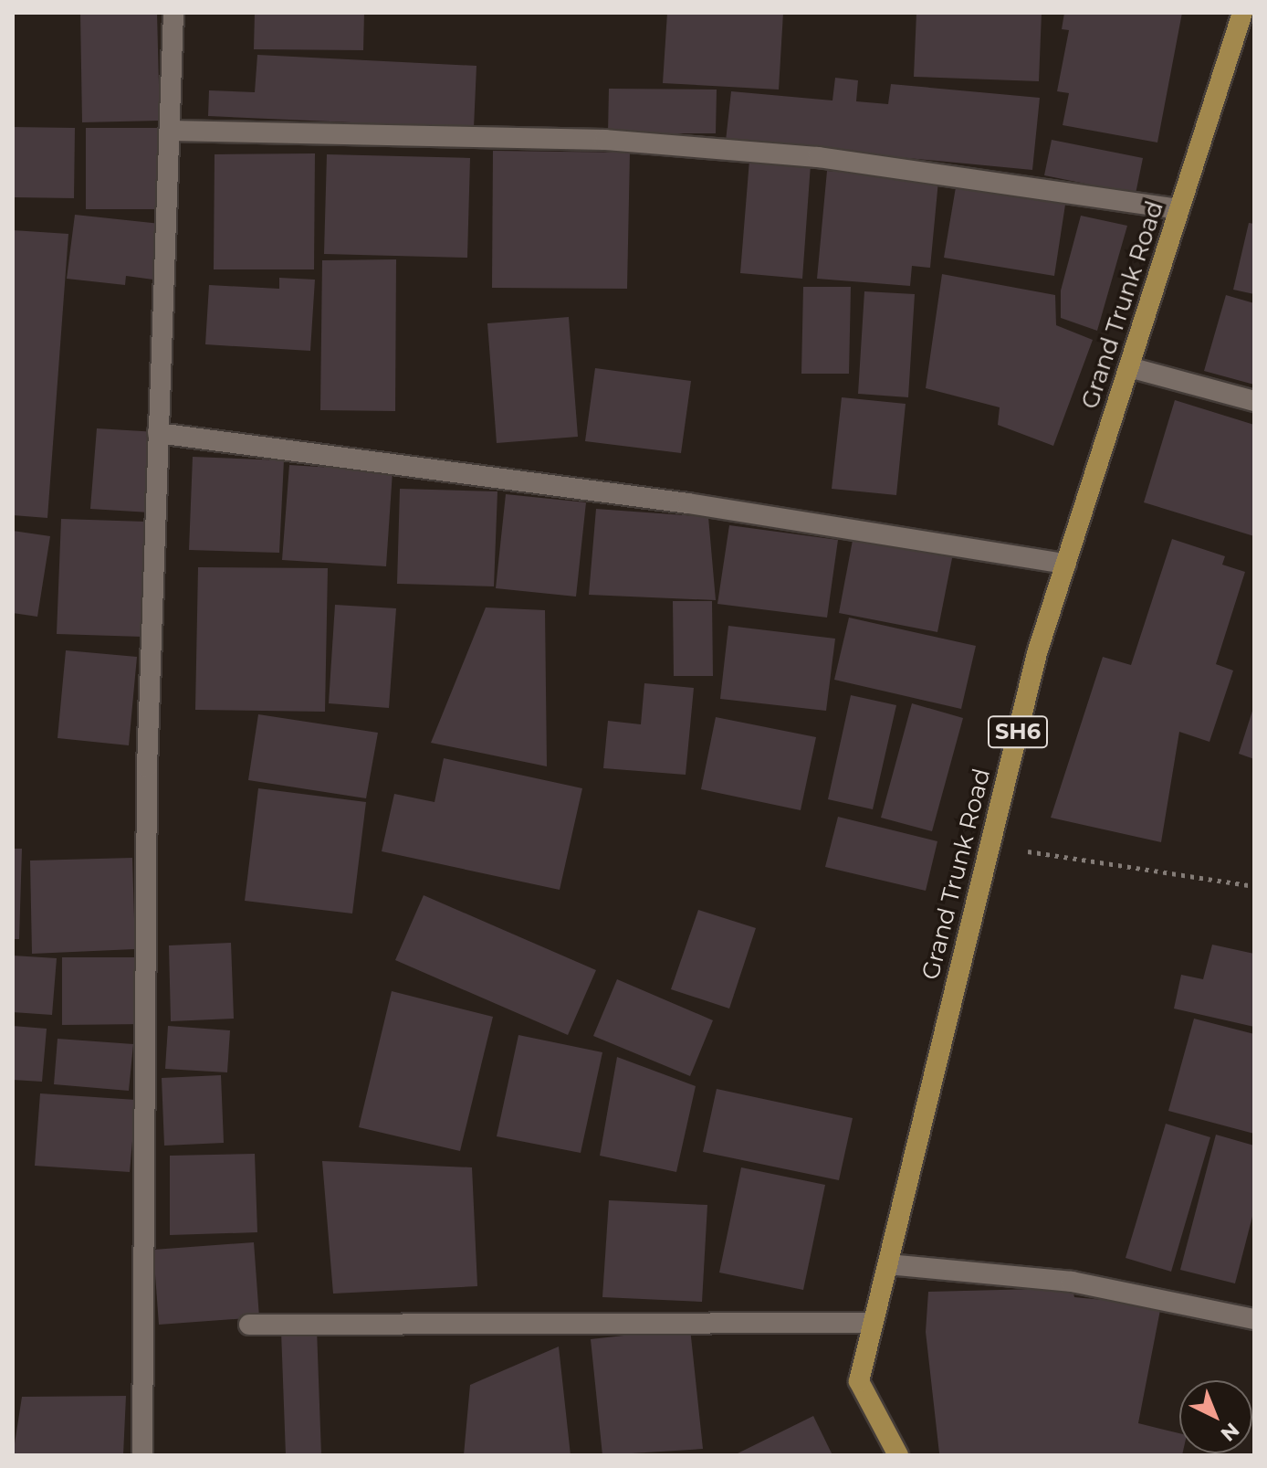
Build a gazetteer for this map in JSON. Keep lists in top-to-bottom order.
{
  "streets": {
    "main road": ["Grand Trunk Road", "SH6"]
  },
  "north": "bottom right"
}
